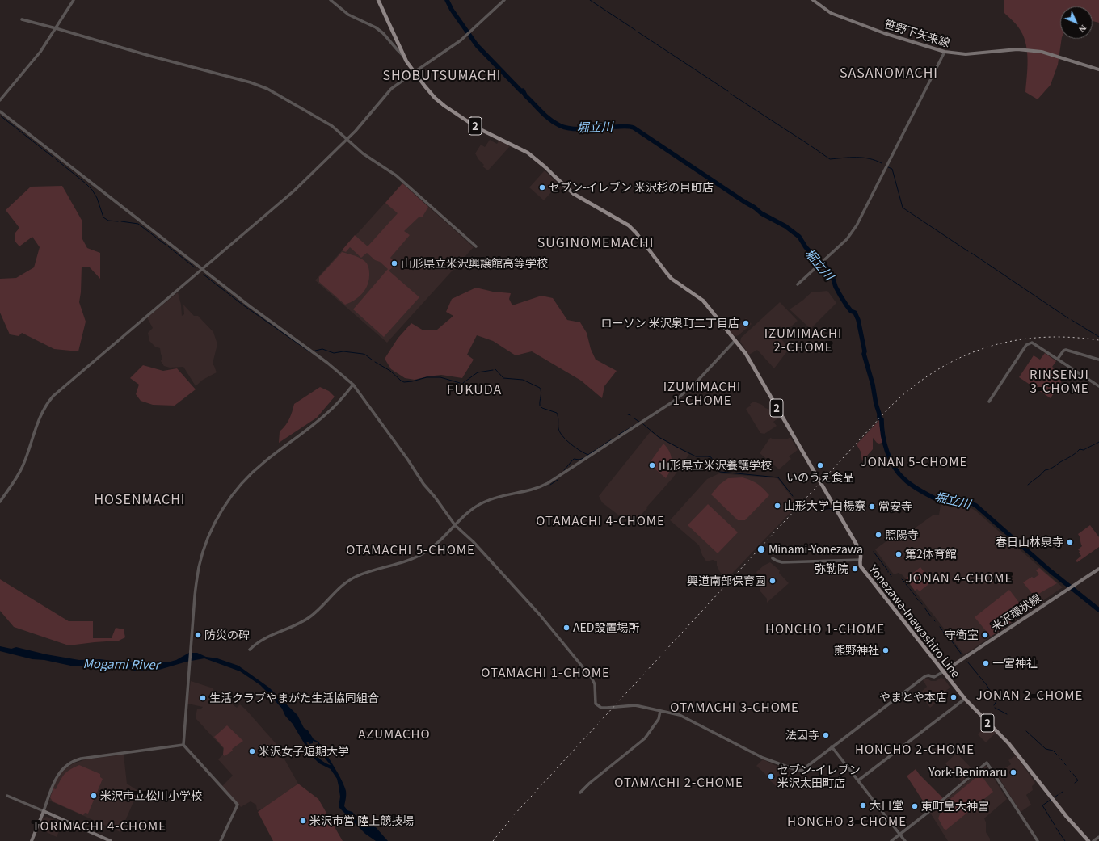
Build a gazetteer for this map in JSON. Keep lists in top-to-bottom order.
{
  "streets": {
    "main road": [
      "笹野下矢来線",
      "2",
      "米沢環状線",
      "Yonezawa-Inawashiro Line"
    ]
  },
  "crossings": [
    ["米沢環状線", "Yonezawa-Inawashiro Line"]
  ],
  "districts": [
    "SASANOMACHI",
    "SHOBUTSUMACHI",
    "SUGINOMEMACHI",
    "IZUMIMACHI 2-CHOME",
    "RINSENJI 3-CHOME",
    "IZUMIMACHI 1-CHOME",
    "FUKUDA",
    "JONAN 5-CHOME",
    "HOSENMACHI",
    "OTAMACHI 4-CHOME",
    "OTAMACHI 5-CHOME",
    "JONAN 4-CHOME",
    "HONCHO 1-CHOME",
    "OTAMACHI 1-CHOME",
    "JONAN 2-CHOME",
    "OTAMACHI 3-CHOME",
    "AZUMACHO",
    "HONCHO 2-CHOME",
    "OTAMACHI 2-CHOME",
    "HONCHO 3-CHOME",
    "TORIMACHI 4-CHOME"
  ],
  "water": ["堀立川", "Mogami River"],
  "places": [
    "セブン-イレブン 米沢杉の目町店",
    "山形県立米沢興譲館高等学校",
    "ローソン 米沢泉町二丁目店",
    "山形県立米沢養護学校",
    "いのうえ食品",
    "山形大学 白楊寮",
    "常安寺",
    "照陽寺",
    "春日山林泉寺",
    "Minami-Yonezawa",
    "第2体育館",
    "弥勒院",
    "興道南部保育園",
    "AED設置場所",
    "防災の碑",
    "守衛室",
    "熊野神社",
    "一宮神社",
    "やまとや本店",
    "生活クラブやまがた生活協同組合",
    "法因寺",
    "米沢女子短期大学",
    "York-Benimaru",
    "セブン-イレブン 米沢太田町店",
    "米沢市立松川小学校",
    "大日堂",
    "東町皇大神宮",
    "米沢市営 陸上競技場"
  ],
  "north": "bottom right"
}
